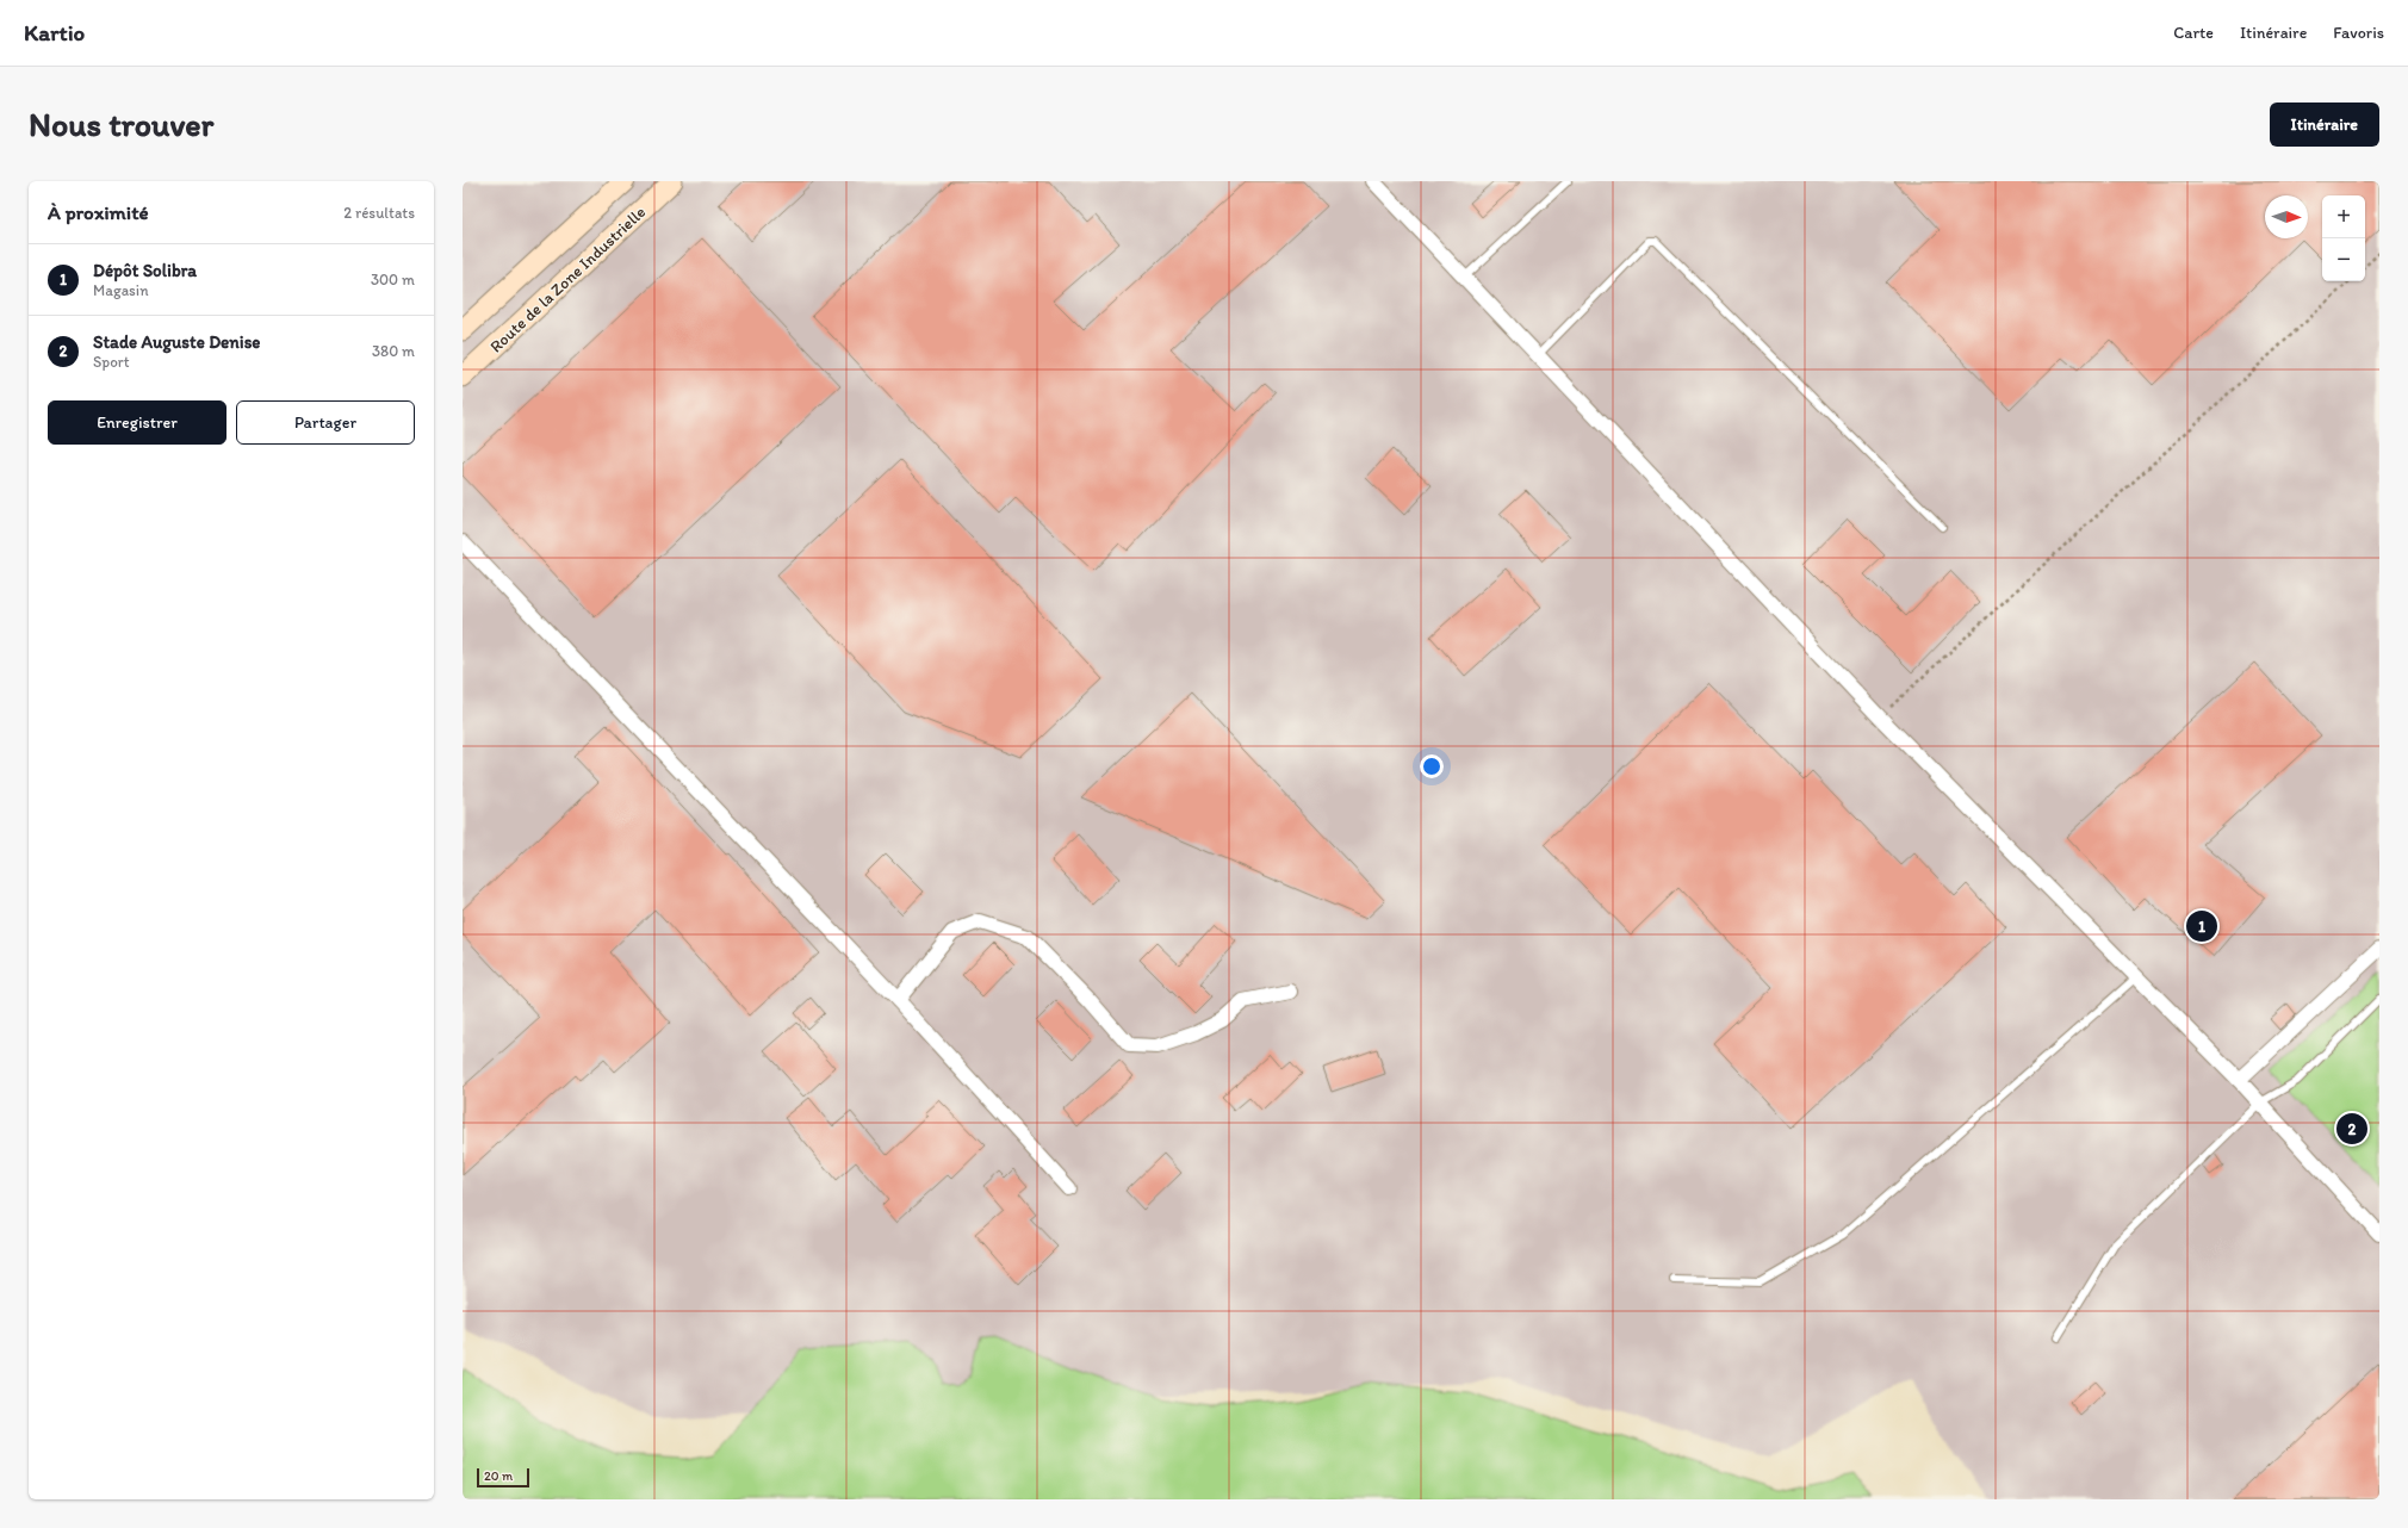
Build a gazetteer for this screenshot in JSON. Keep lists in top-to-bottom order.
{
  "streets": {
    "main road": ["Route de la Zone Industrielle"]
  },
  "scale_bar": "20 m",
  "north": "right",
  "page": {
    "header": "Kartio",
    "nav": ["Carte", "Itinéraire", "Favoris"],
    "buttons": [
      "Itinéraire",
      ["Enregistrer", "Partager"]
    ],
    "title": "Nous trouver",
    "heading": ["À proximité", "2 résultats"],
    "map_buttons": ["+", "−"],
    "list": [
      {
        "mark": "1",
        "name": "Dépôt Solibra",
        "note": "Magasin",
        "value": "300 m"
      },
      {
        "mark": "2",
        "name": "Stade Auguste Denise",
        "note": "Sport",
        "value": "380 m"
      }
    ],
    "pins": ["1", "2"],
    "scale": "20 m"
  }
}
